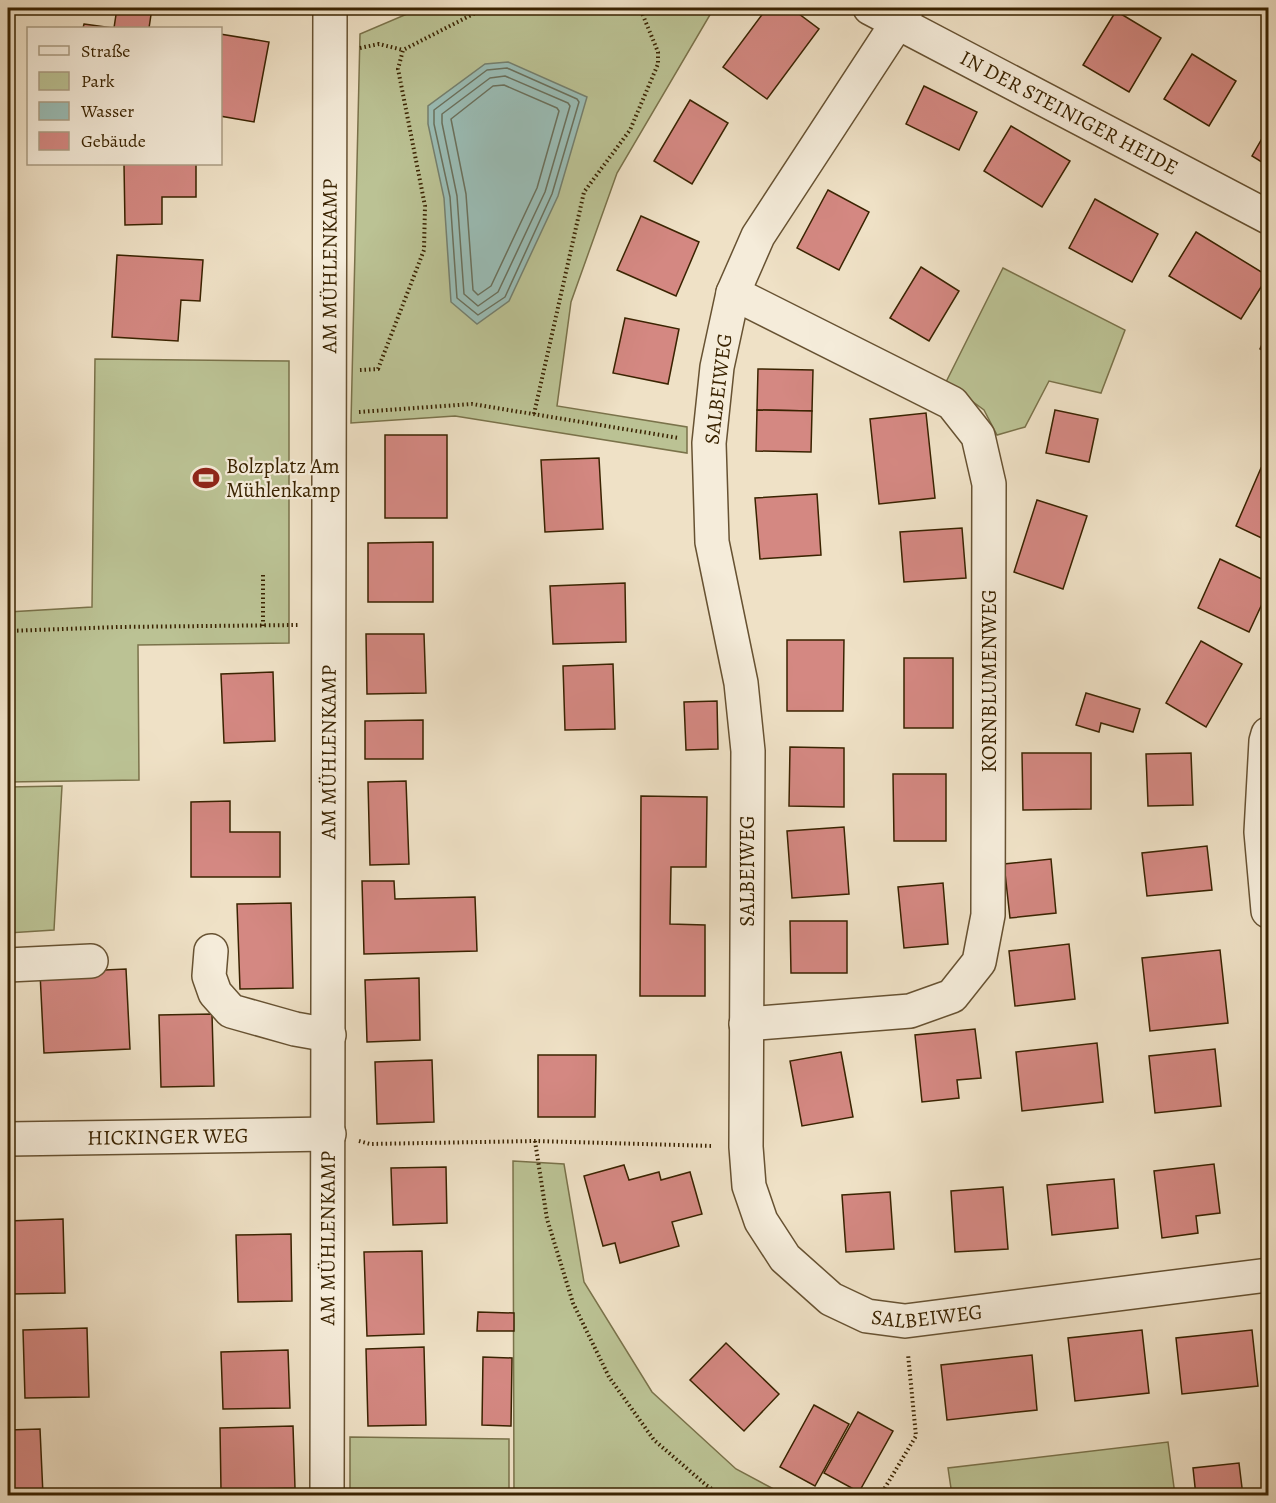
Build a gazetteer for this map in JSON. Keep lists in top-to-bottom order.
{
  "streets": {
    "street": [
      "IN DER STEINIGER HEIDE",
      "AM MÜHLENKAMP",
      "SALBEIWEG",
      "KORNBLUMENWEG",
      "HICKINGER WEG"
    ]
  },
  "crossings": [
    ["IN DER STEINIGER HEIDE", "SALBEIWEG"],
    ["AM MÜHLENKAMP", "HICKINGER WEG"],
    ["SALBEIWEG", "KORNBLUMENWEG"]
  ],
  "places": {
    "sports": ["Bolzplatz Am Mühlenkamp"]
  },
  "legend": [
    "Straße",
    "Park",
    "Wasser",
    "Gebäude"
  ]
}
